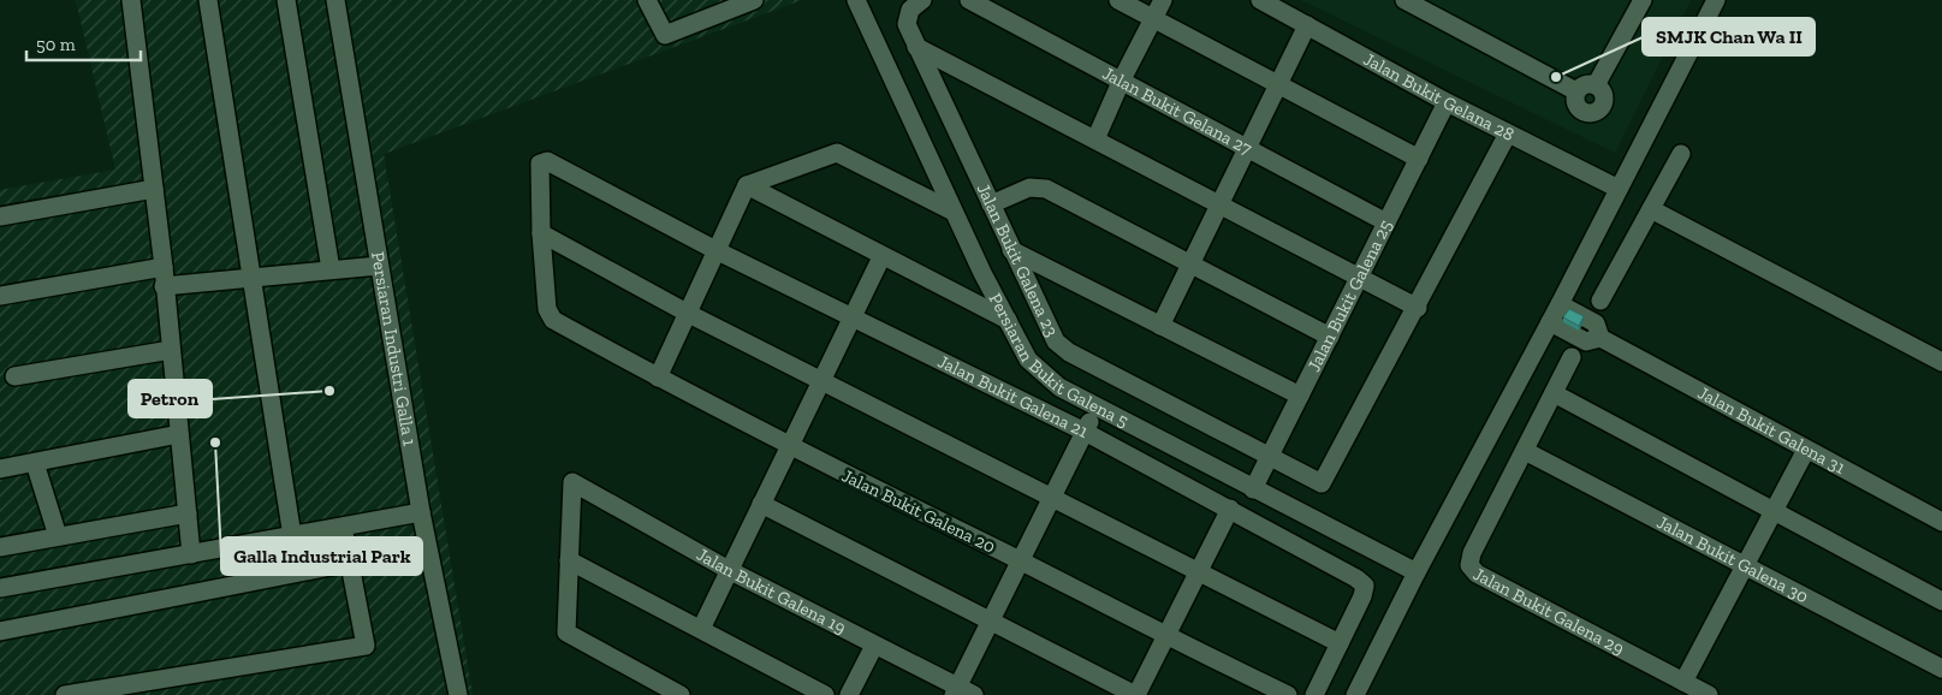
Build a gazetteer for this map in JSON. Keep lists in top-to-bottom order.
{
  "streets": {
    "street": [
      "Jalan Bukit Gelana 28",
      "Jalan Bukit Gelana 27",
      "Jalan Bukit Galena 23",
      "Jalan Bukit Galena 25",
      "Persiaran Industri Galla 1",
      "Persiaran Bukit Galena 5",
      "Jalan Bukit Galena 21",
      "Jalan Bukit Galena 31",
      "Jalan Bukit Galena 20",
      "Jalan Bukit Galena 30",
      "Jalan Bukit Galena 19",
      "Jalan Bukit Galena 29"
    ]
  },
  "crossings": [
    ["Jalan Bukit Gelana 28", "Jalan Bukit Galena 25"],
    ["Jalan Bukit Gelana 27", "Jalan Bukit Galena 25"],
    ["Jalan Bukit Galena 23", "Jalan Bukit Galena 25"],
    ["Jalan Bukit Galena 25", "Persiaran Bukit Galena 5"],
    ["Jalan Bukit Galena 21", "Jalan Bukit Galena 20"],
    ["Jalan Bukit Galena 30", "Jalan Bukit Galena 29"]
  ],
  "places": ["SMJK Chan Wa II", "Petron", "Galla Industrial Park"],
  "scale_bar": "50 m"
}
